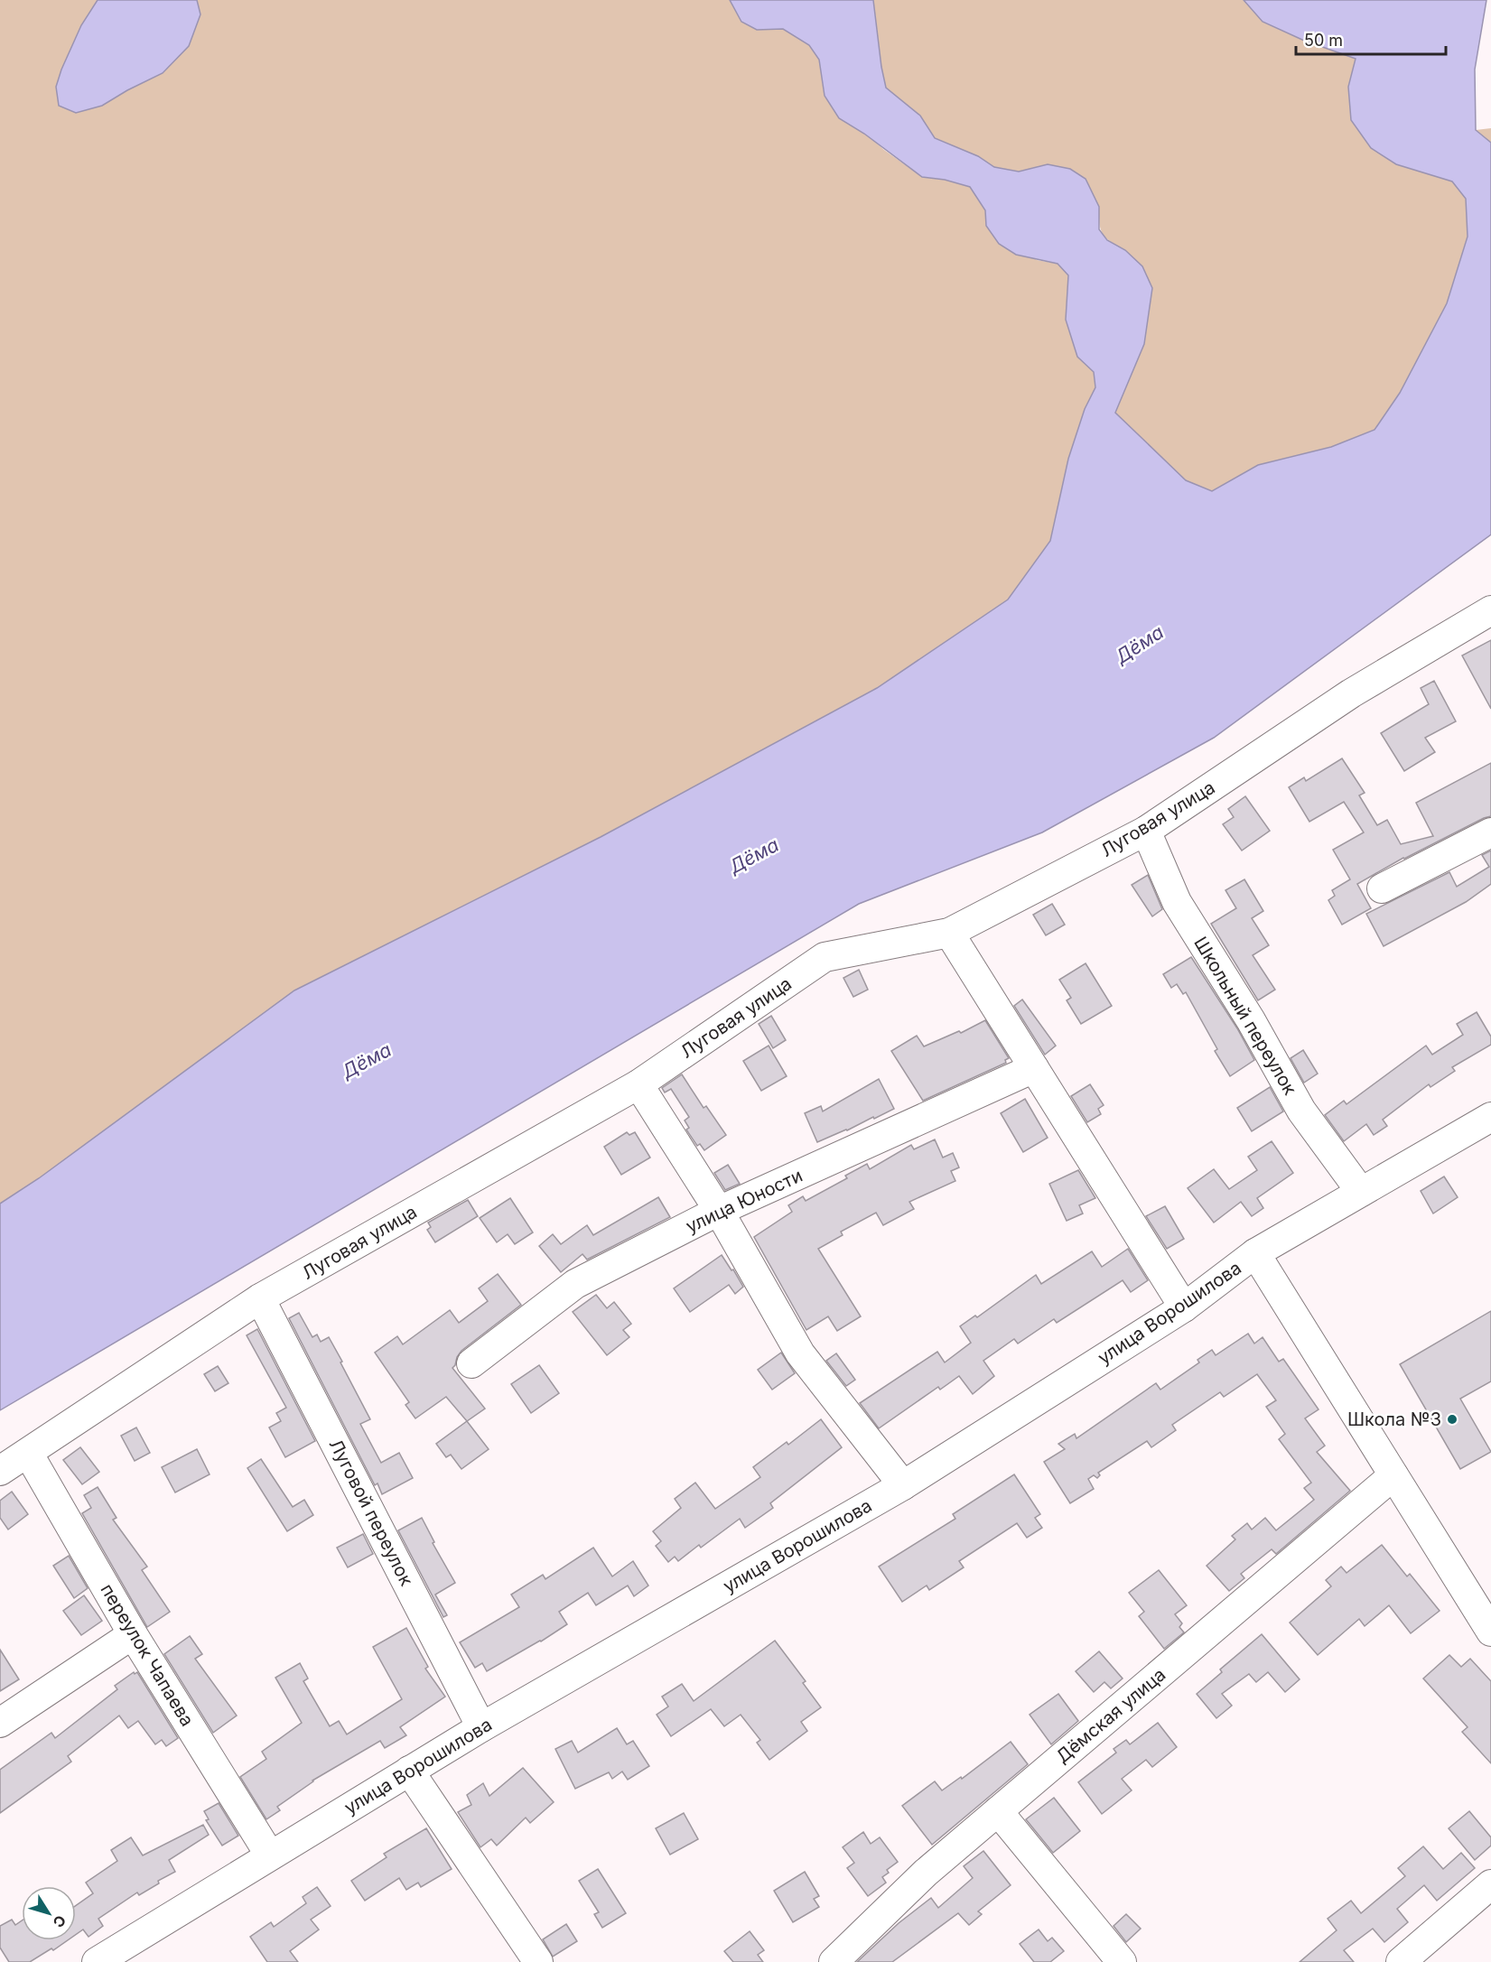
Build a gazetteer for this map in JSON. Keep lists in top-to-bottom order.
{
  "streets": {
    "street": [
      "Луговая улица",
      "Школьный переулок",
      "улица Юности",
      "улица Ворошилова",
      "Луговой переулок",
      "переулок Чапаева",
      "Дёмская улица"
    ]
  },
  "crossings": [
    ["Луговая улица", "Школьный переулок"],
    ["Луговая улица", "Луговой переулок"],
    ["Луговая улица", "переулок Чапаева"],
    ["Школьный переулок", "улица Ворошилова"],
    ["улица Ворошилова", "Луговой переулок"],
    ["улица Ворошилова", "переулок Чапаева"]
  ],
  "water": ["Дёма"],
  "places": ["Школа №3"],
  "scale_bar": "50 m",
  "north": "bottom right"
}
